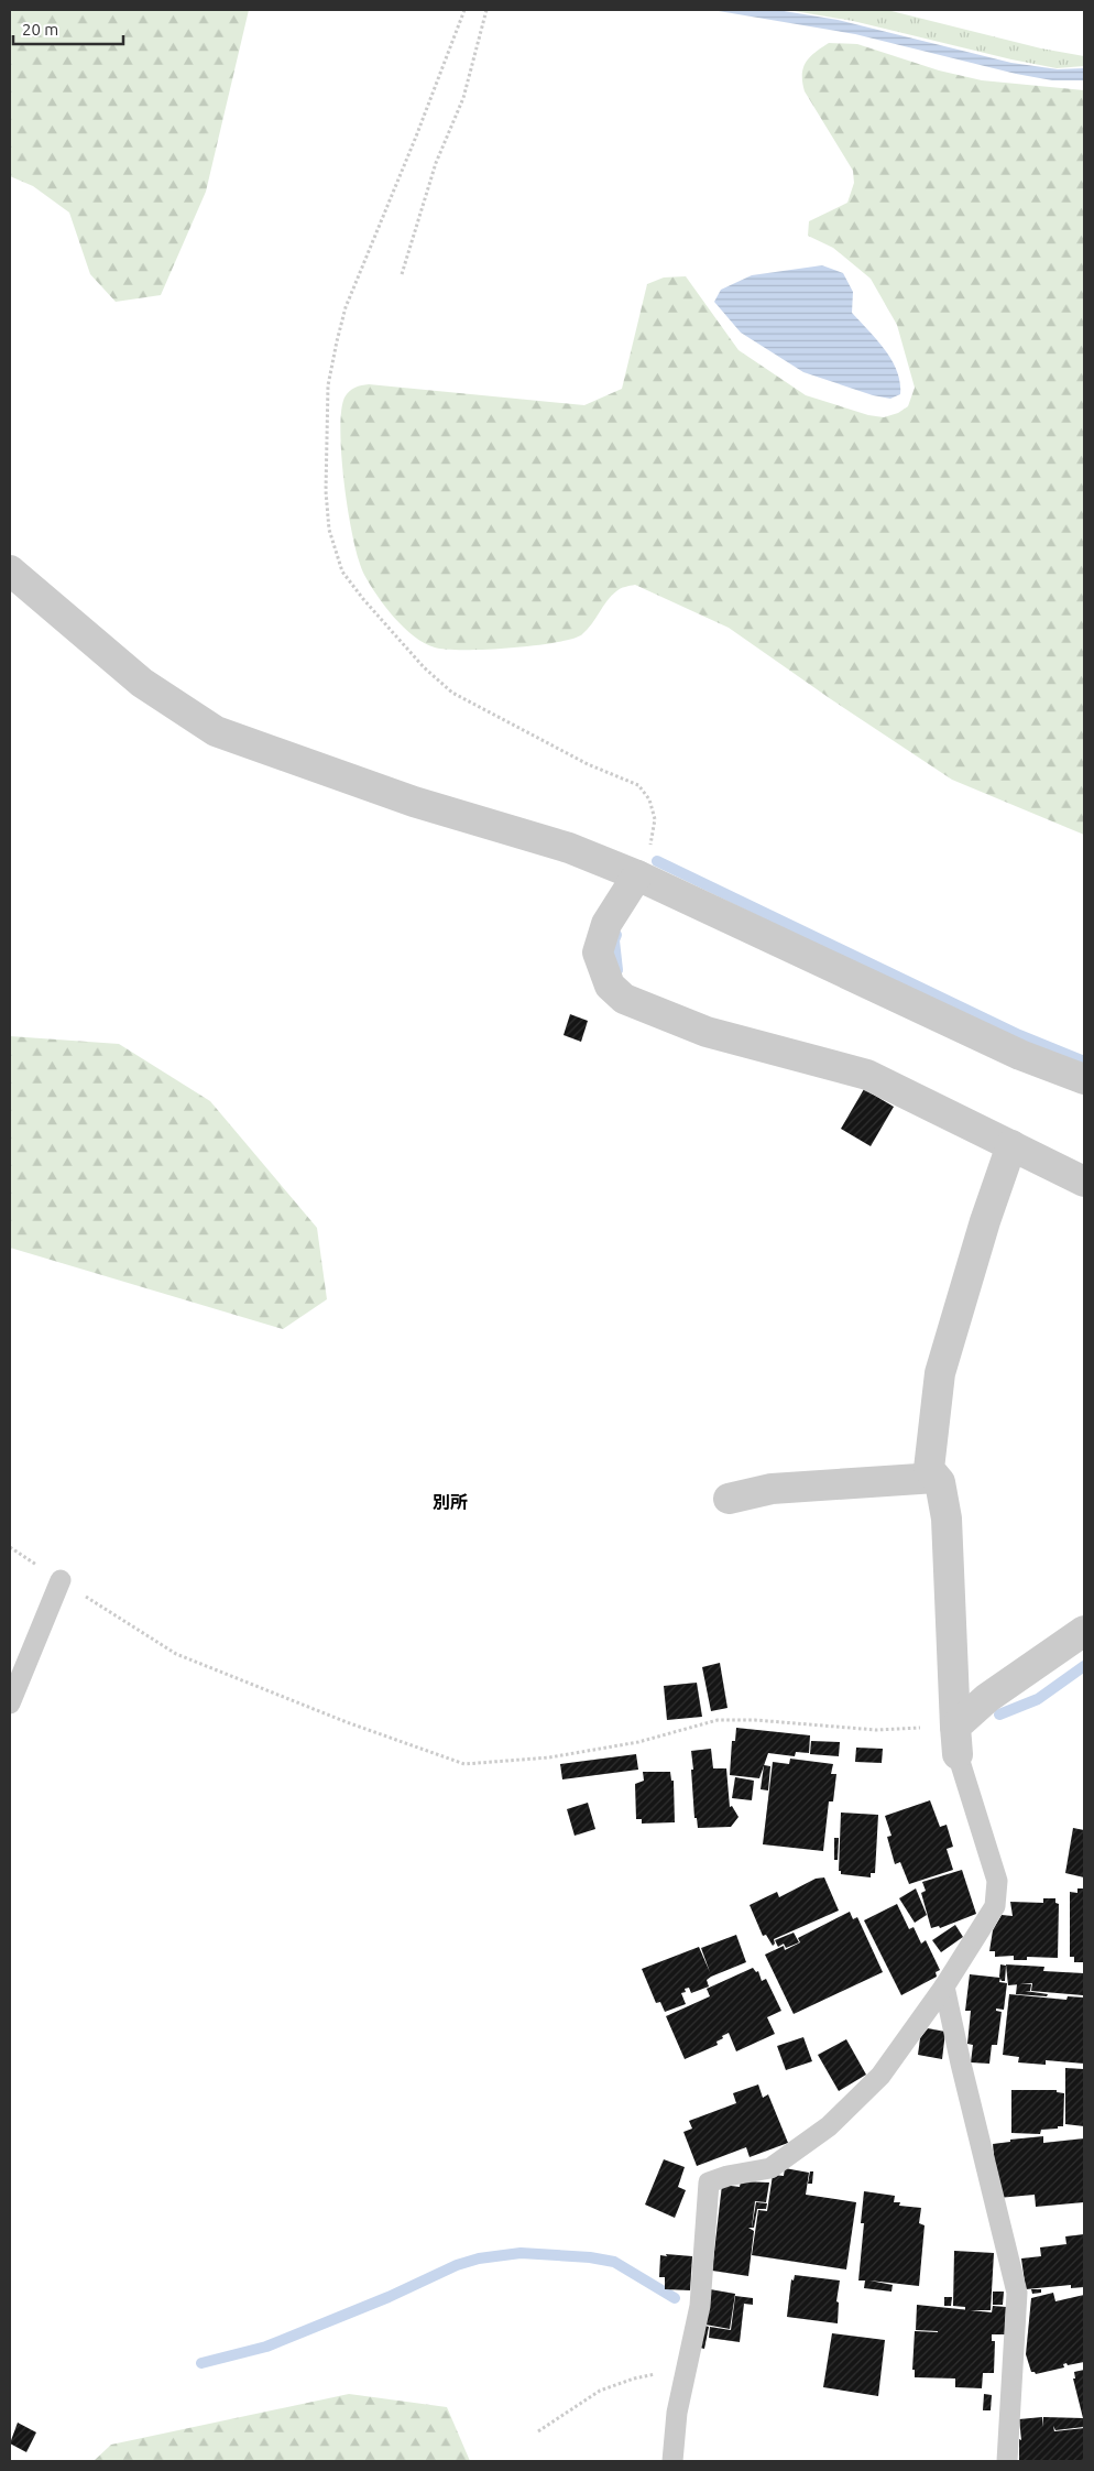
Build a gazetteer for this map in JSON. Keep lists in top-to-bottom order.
{
  "districts": ["別所"],
  "scale_bar": "20 m"
}
